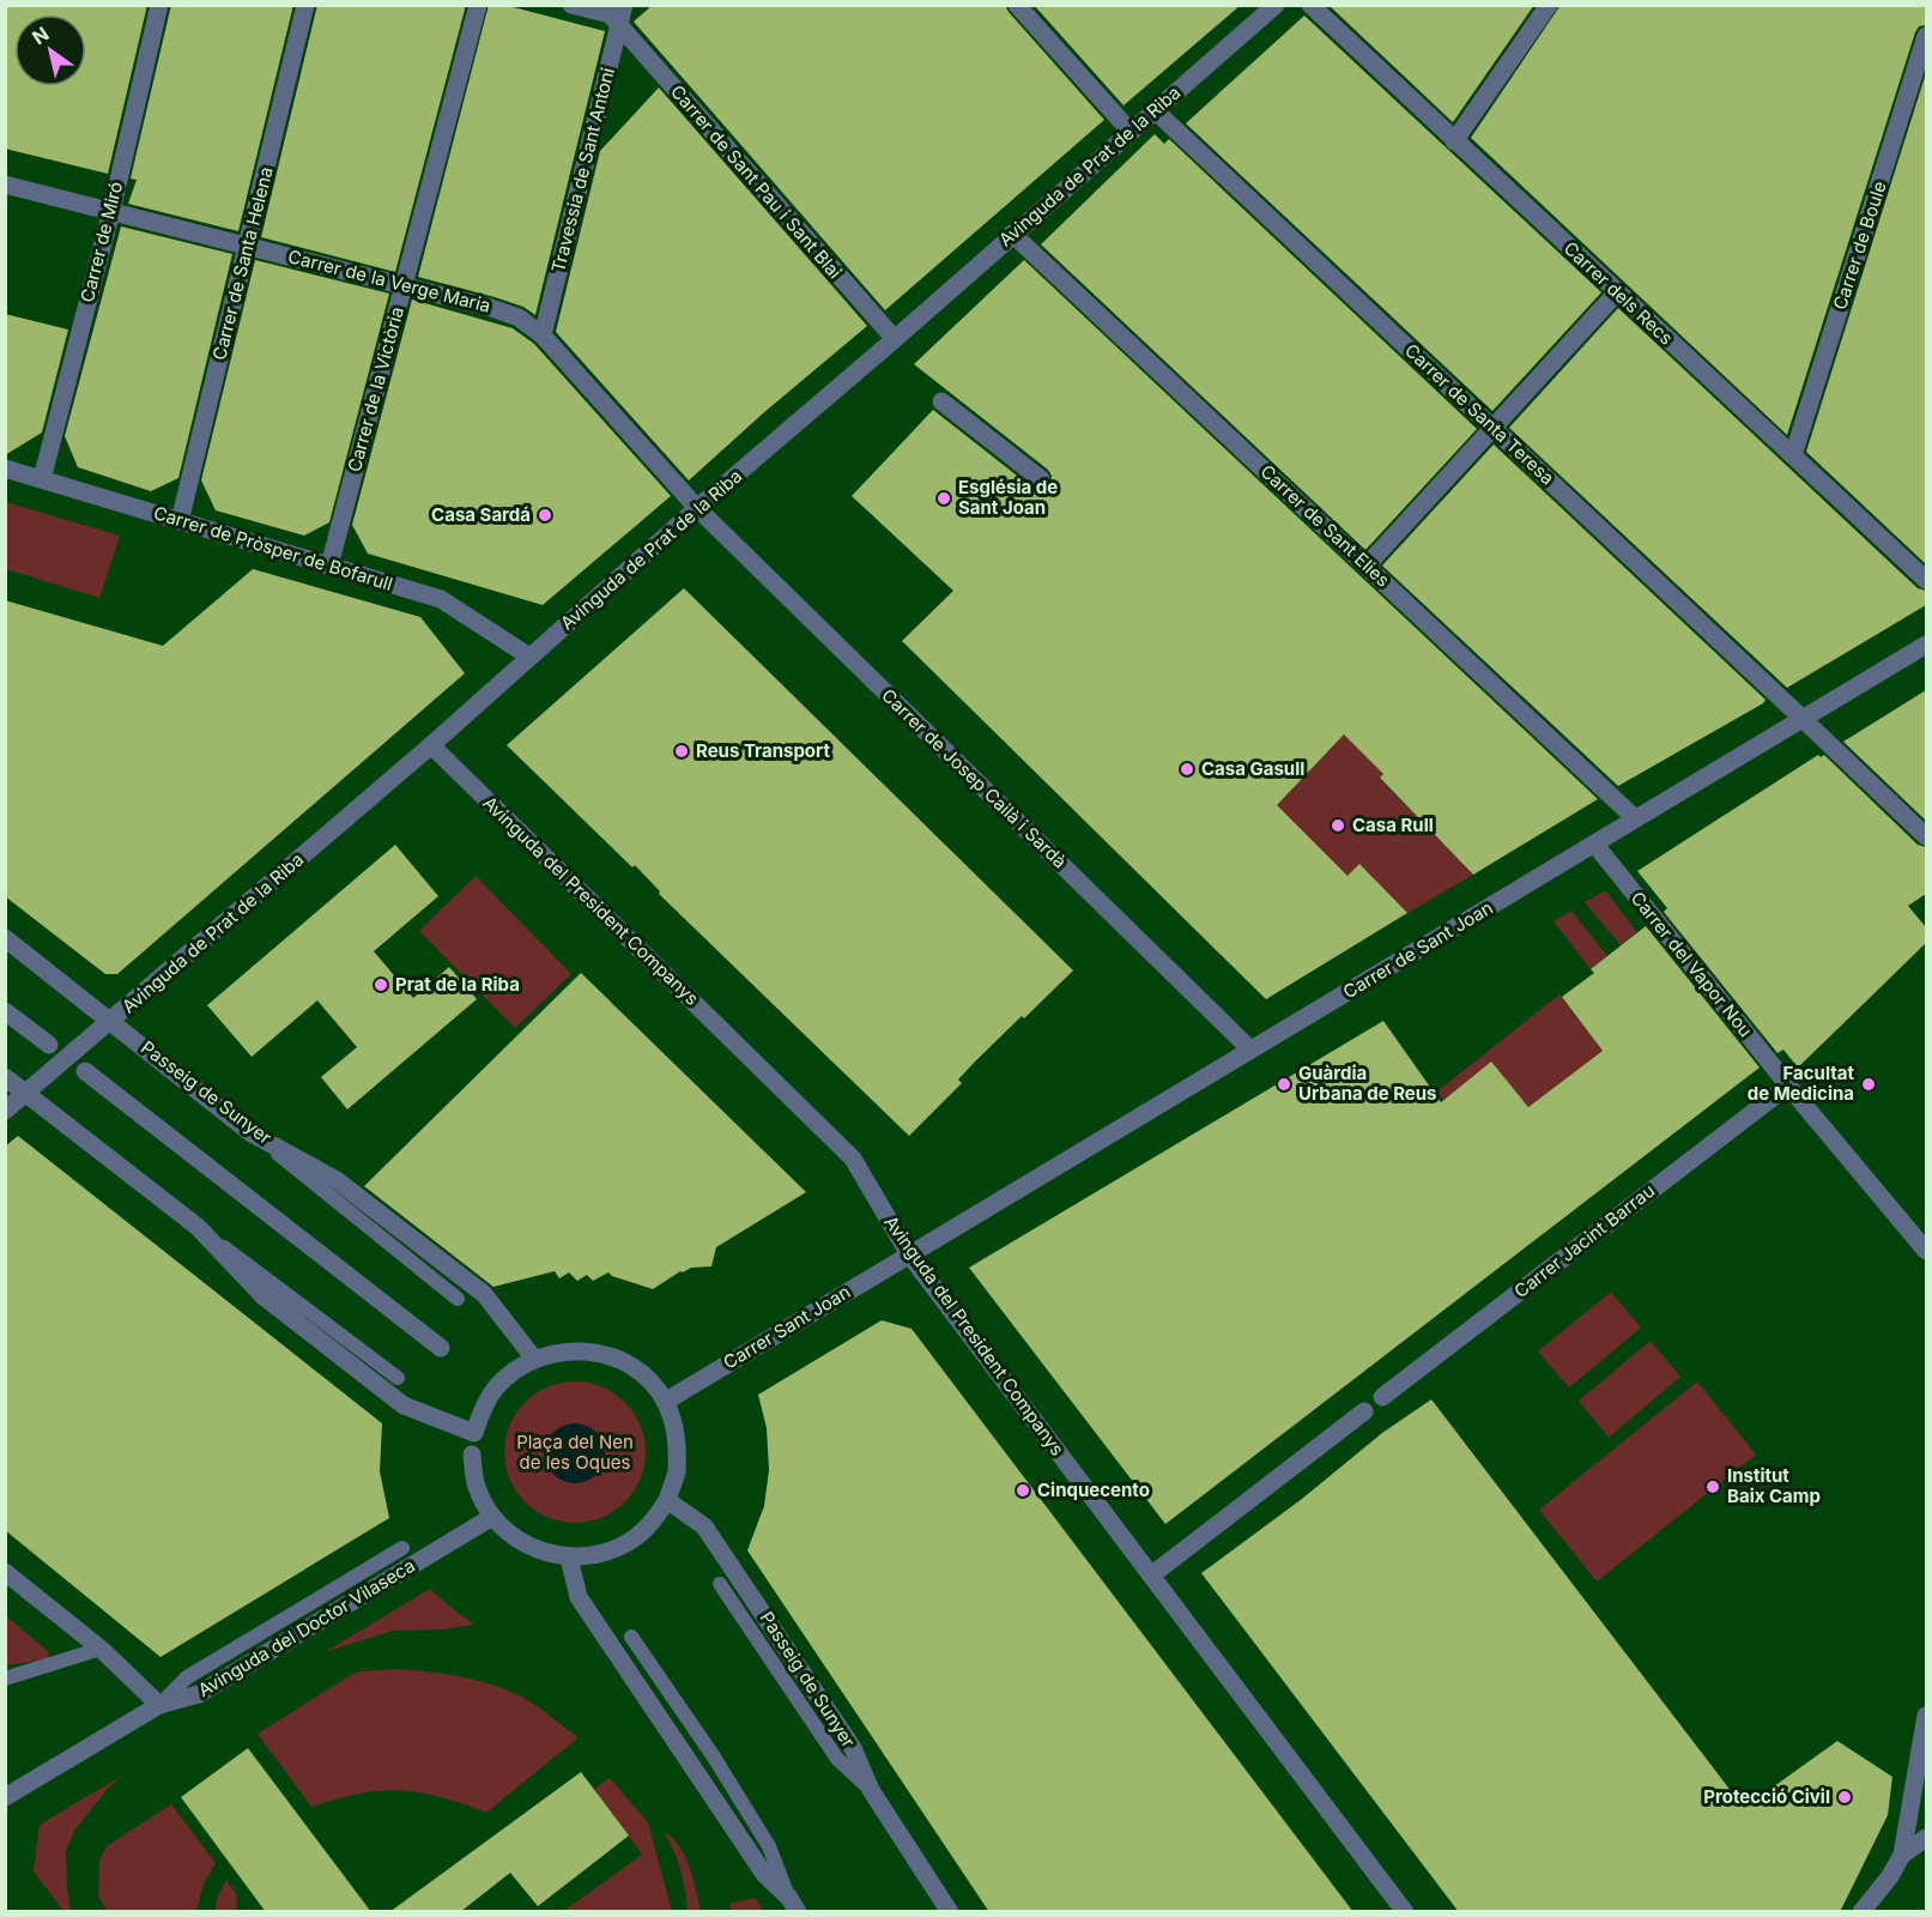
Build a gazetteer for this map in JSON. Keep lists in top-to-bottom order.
{
  "streets": {
    "street": [
      "Avinguda de Prat de la Riba",
      "Travessia de Sant Antoni",
      "Carrer de Sant Pau i Sant Blai",
      "Carrer de Miró",
      "Carrer de Boule",
      "Carrer de Santa Helena",
      "Carrer de la Verge Maria",
      "Carrer dels Recs",
      "Carrer de la Victòria",
      "Carrer de Santa Teresa",
      "Carrer de Sant Elies",
      "Carrer de Pròsper de Bofarull",
      "Carrer de Josep Cailà i Sardà",
      "Avinguda del President Companys",
      "Carrer de Sant Joan",
      "Carrer del Vapor Nou",
      "Passeig de Sunyer",
      "Carrer Jacint Barrau",
      "Carrer Sant Joan",
      "Avinguda del Doctor Vilaseca"
    ]
  },
  "crossings": [
    ["Avinguda de Prat de la Riba", "Carrer de Sant Pau i Sant Blai"],
    ["Avinguda de Prat de la Riba", "Carrer de la Verge Maria"],
    ["Avinguda de Prat de la Riba", "Carrer de Santa Teresa"],
    ["Avinguda de Prat de la Riba", "Carrer de Sant Elies"],
    ["Avinguda de Prat de la Riba", "Carrer de Pròsper de Bofarull"],
    ["Avinguda de Prat de la Riba", "Carrer de Josep Cailà i Sardà"],
    ["Avinguda de Prat de la Riba", "Avinguda del President Companys"],
    ["Avinguda de Prat de la Riba", "Passeig de Sunyer"],
    ["Travessia de Sant Antoni", "Carrer de Sant Pau i Sant Blai"],
    ["Travessia de Sant Antoni", "Carrer de la Verge Maria"],
    ["Carrer de Miró", "Carrer de la Verge Maria"],
    ["Carrer de Miró", "Carrer de Pròsper de Bofarull"],
    ["Carrer de Boule", "Carrer dels Recs"],
    ["Carrer de Santa Helena", "Carrer de la Verge Maria"],
    ["Carrer de Santa Helena", "Carrer de Pròsper de Bofarull"],
    ["Carrer de la Verge Maria", "Carrer de la Victòria"],
    ["Carrer de la Verge Maria", "Carrer de Josep Cailà i Sardà"],
    ["Carrer de la Victòria", "Carrer de Pròsper de Bofarull"],
    ["Carrer de Santa Teresa", "Carrer de Sant Joan"],
    ["Carrer de Sant Elies", "Carrer de Sant Joan"],
    ["Carrer de Josep Cailà i Sardà", "Carrer de Sant Joan"],
    ["Avinguda del President Companys", "Carrer de Sant Joan"],
    ["Avinguda del President Companys", "Carrer Sant Joan"],
    ["Carrer de Sant Joan", "Carrer del Vapor Nou"],
    ["Carrer de Sant Joan", "Carrer Sant Joan"],
    ["Carrer del Vapor Nou", "Carrer Jacint Barrau"],
    ["Passeig de Sunyer", "Carrer Sant Joan"],
    ["Passeig de Sunyer", "Avinguda del Doctor Vilaseca"],
    ["Carrer Sant Joan", "Avinguda del Doctor Vilaseca"]
  ],
  "parks": ["Plaça del Nen de les Oques"],
  "places": [
    "Església de Sant Joan",
    "Casa Sardá",
    "Reus Transport",
    "Casa Gasull",
    "Casa Rull",
    "Prat de la Riba",
    "Guàrdia Urbana de Reus",
    "Facultat de Medicina",
    "Institut Baix Camp",
    "Cinquecento",
    "Protecció Civil"
  ],
  "north": "top left"
}
